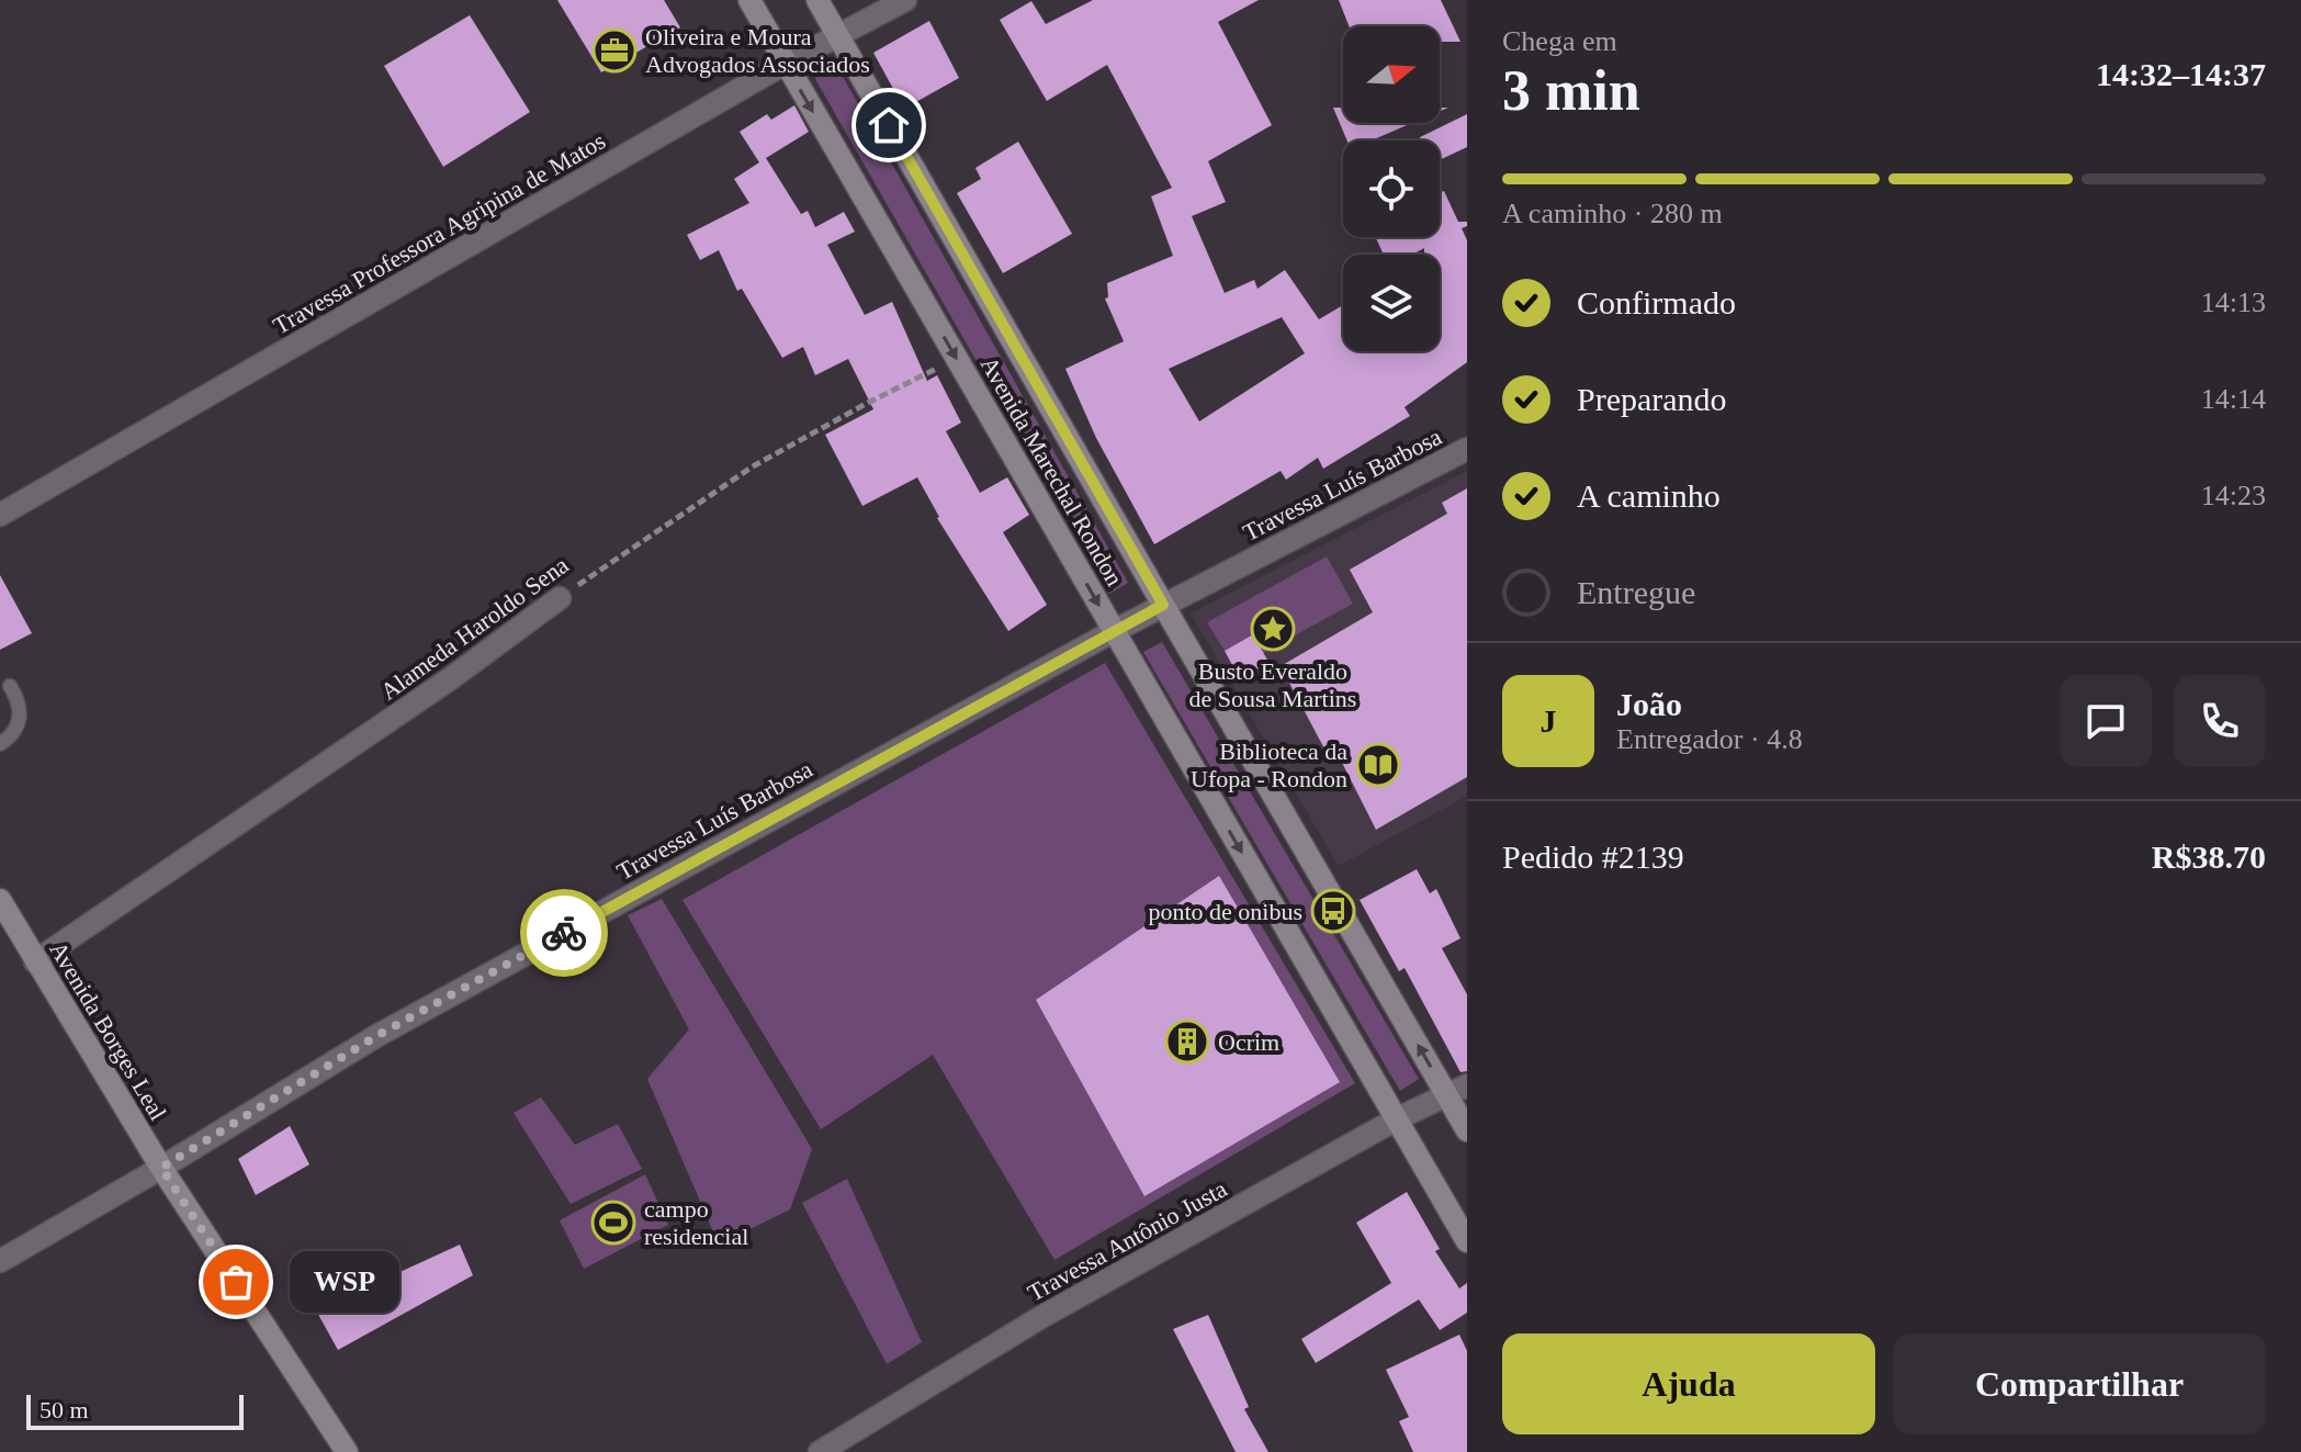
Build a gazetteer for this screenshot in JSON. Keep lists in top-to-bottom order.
{
  "streets": {
    "street": [
      "Travessa Professora Agripina de Matos",
      "Avenida Marechal Rondon",
      "Travessa Luís Barbosa",
      "Alameda Haroldo Sena",
      "Avenida Borges Leal",
      "Travessa Antônio Justa"
    ]
  },
  "crossings": [
    ["Travessa Professora Agripina de Matos", "Avenida Marechal Rondon"],
    ["Avenida Marechal Rondon", "Travessa Luís Barbosa"],
    ["Avenida Marechal Rondon", "Alameda Haroldo Sena"],
    ["Avenida Marechal Rondon", "Travessa Antônio Justa"],
    ["Travessa Luís Barbosa", "Avenida Borges Leal"],
    ["Alameda Haroldo Sena", "Avenida Borges Leal"]
  ],
  "places": {
    "office": ["Oliveira e Moura Advogados Associados"],
    "place": ["Busto Everaldo de Sousa Martins"],
    "library": ["Biblioteca da Ufopa - Rondon"],
    "bus stop": ["ponto de onibus"],
    "building": ["Ocrim"],
    "sports": ["campo residencial"],
    "other": ["WSP"]
  },
  "scale_bar": "50 m",
  "north": "right",
  "page": {
    "heading": ["3 min", "Chega em", "14:32–14:37"],
    "panel": [
      "João",
      "Entregador · 4.8",
      "Pedido #2139",
      "R$38.70"
    ],
    "bar": "A caminho · 280 m",
    "list": [
      ["Confirmado", "14:13"],
      ["Preparando", "14:14"],
      ["A caminho", "14:23"],
      "Entregue"
    ],
    "round": "J",
    "bubble": "WSP",
    "buttons": ["Ajuda", "Compartilhar"],
    "scale": "50 m"
  }
}
